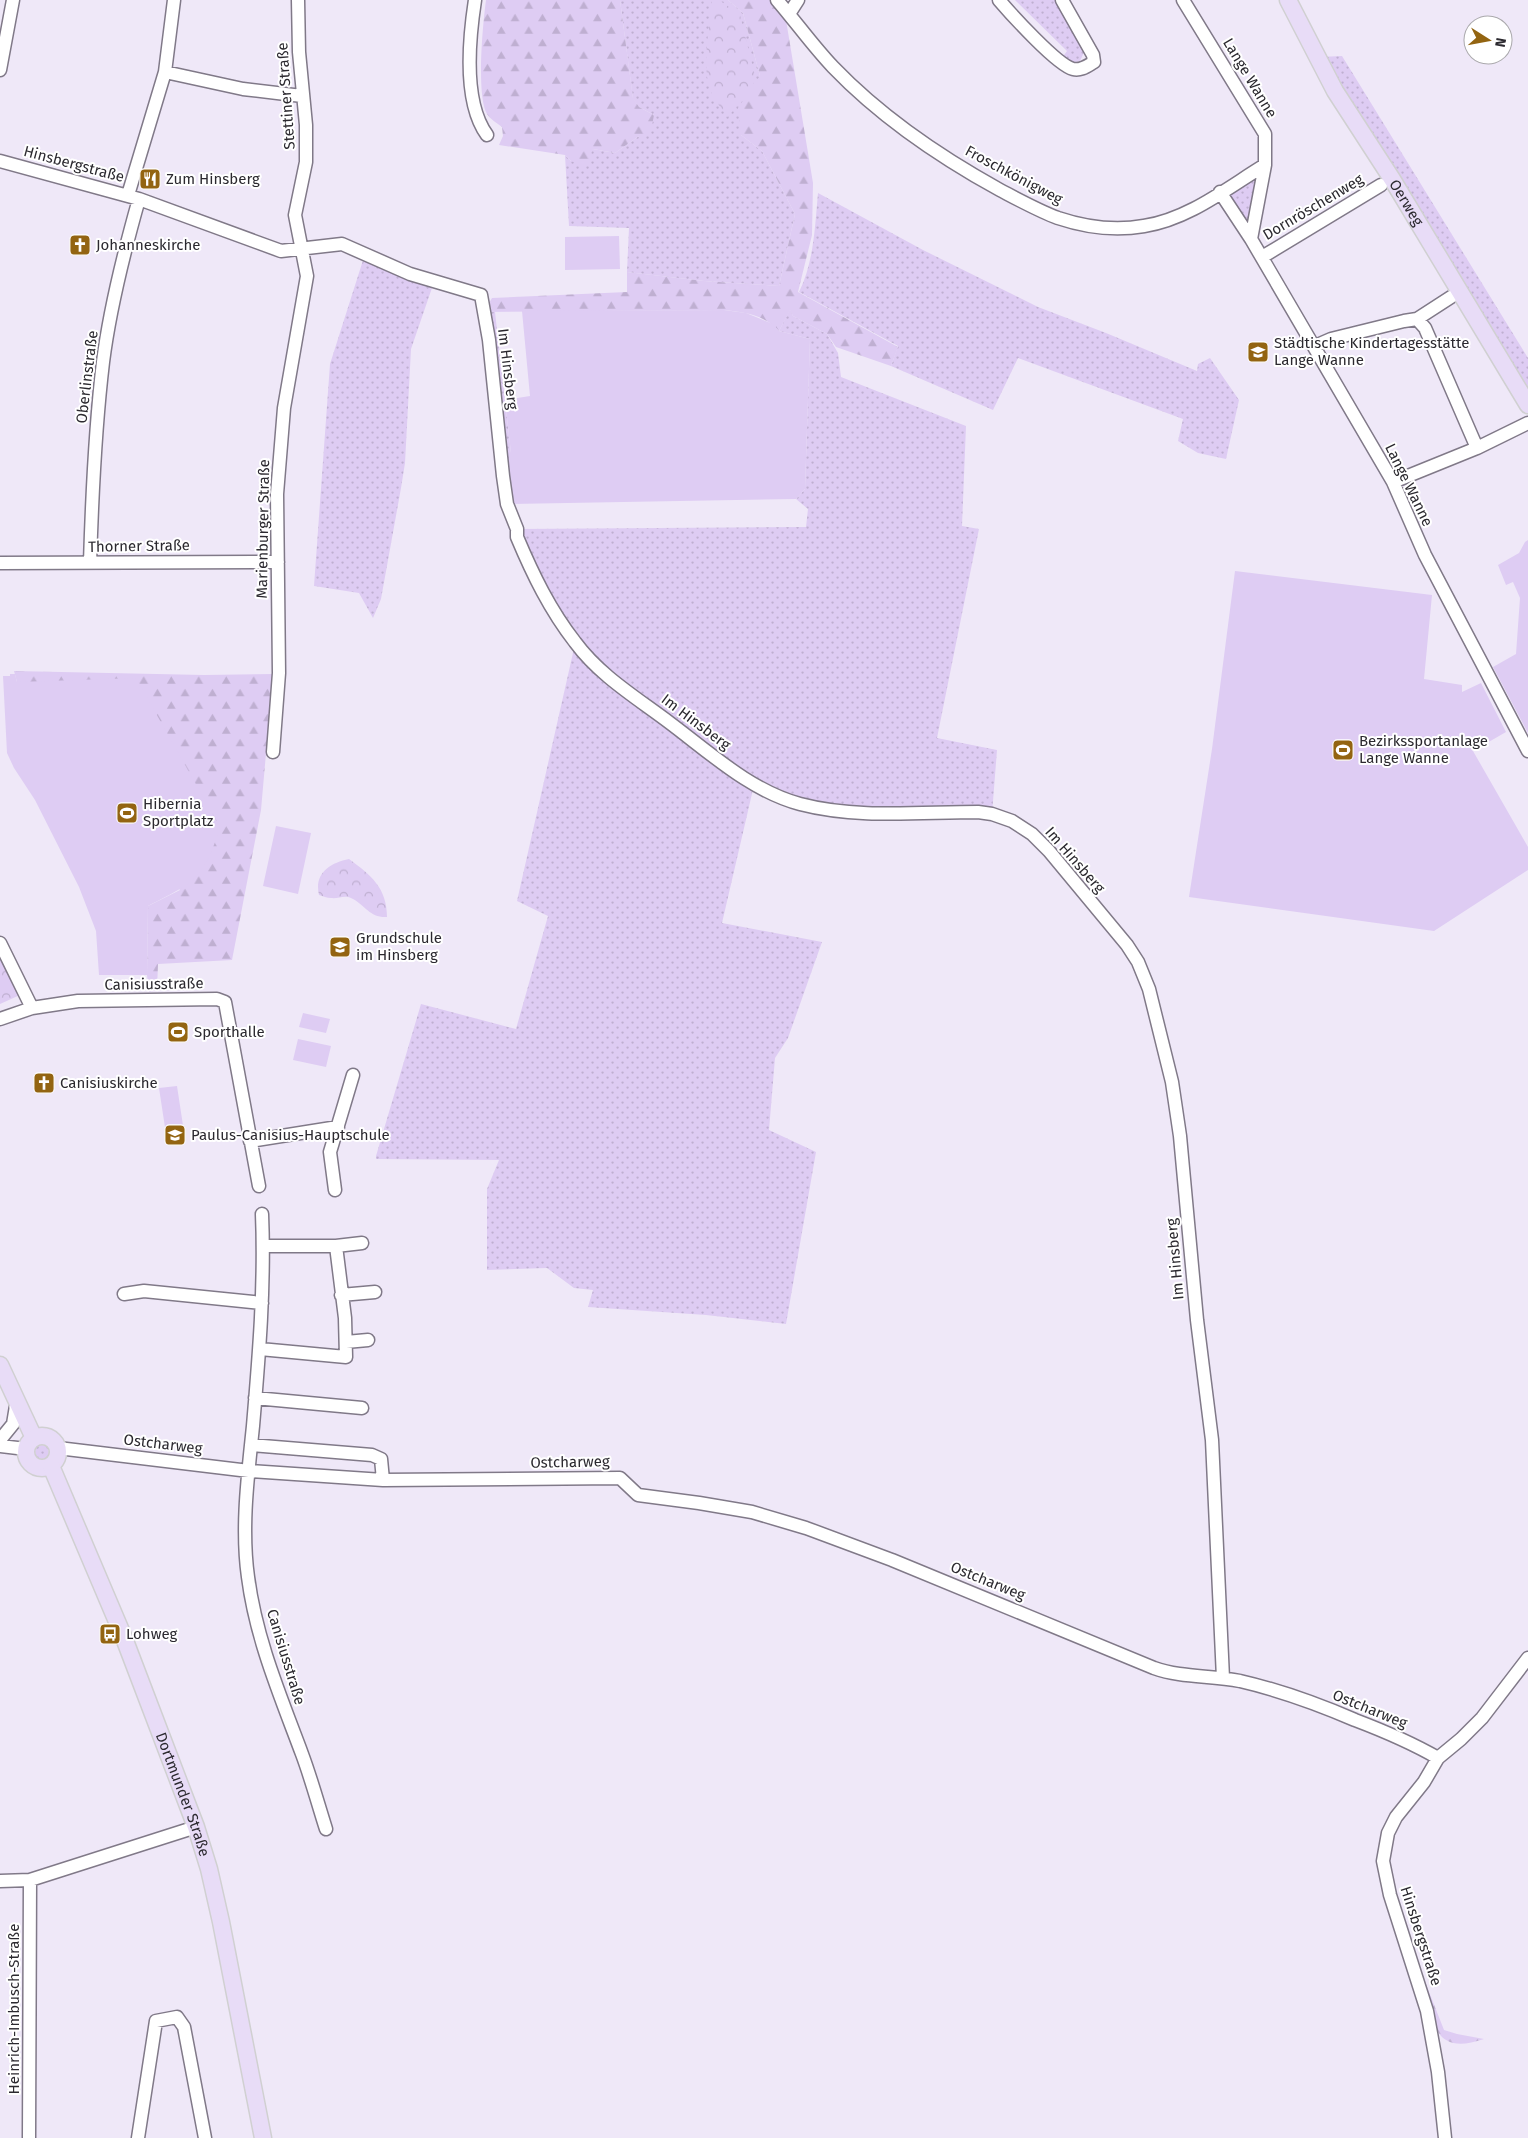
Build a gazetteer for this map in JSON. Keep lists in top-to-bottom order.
{
  "streets": {
    "main road": ["Oerweg", "Dortmunder Straße"],
    "street": [
      "Lange Wanne",
      "Stettiner Straße",
      "Hinsbergstraße",
      "Froschkönigweg",
      "Dornröschenweg",
      "Im Hinsberg",
      "Oberlinstraße",
      "Marienburger Straße",
      "Thorner Straße",
      "Canisiusstraße",
      "Ostcharweg",
      "Heinrich-Imbusch-Straße"
    ]
  },
  "crossings": [
    ["Lange Wanne", "Froschkönigweg"],
    ["Lange Wanne", "Dornröschenweg"],
    ["Stettiner Straße", "Hinsbergstraße"],
    ["Stettiner Straße", "Marienburger Straße"],
    ["Hinsbergstraße", "Im Hinsberg"],
    ["Hinsbergstraße", "Oberlinstraße"],
    ["Hinsbergstraße", "Marienburger Straße"],
    ["Hinsbergstraße", "Ostcharweg"],
    ["Im Hinsberg", "Ostcharweg"],
    ["Oberlinstraße", "Thorner Straße"],
    ["Marienburger Straße", "Thorner Straße"],
    ["Canisiusstraße", "Ostcharweg"],
    ["Ostcharweg", "Dortmunder Straße"]
  ],
  "places": {
    "restaurant": ["Zum Hinsberg"],
    "church": ["Johanneskirche", "Canisiuskirche"],
    "school or university": ["Städtische Kindertagesstätte Lange Wanne", "Grundschule im Hinsberg", "Paulus-Canisius-Hauptschule"],
    "sports": ["Bezirkssportanlage Lange Wanne", "Hibernia Sportplatz", "Sporthalle"],
    "bus stop": ["Lohweg"]
  },
  "north": "right"
}
